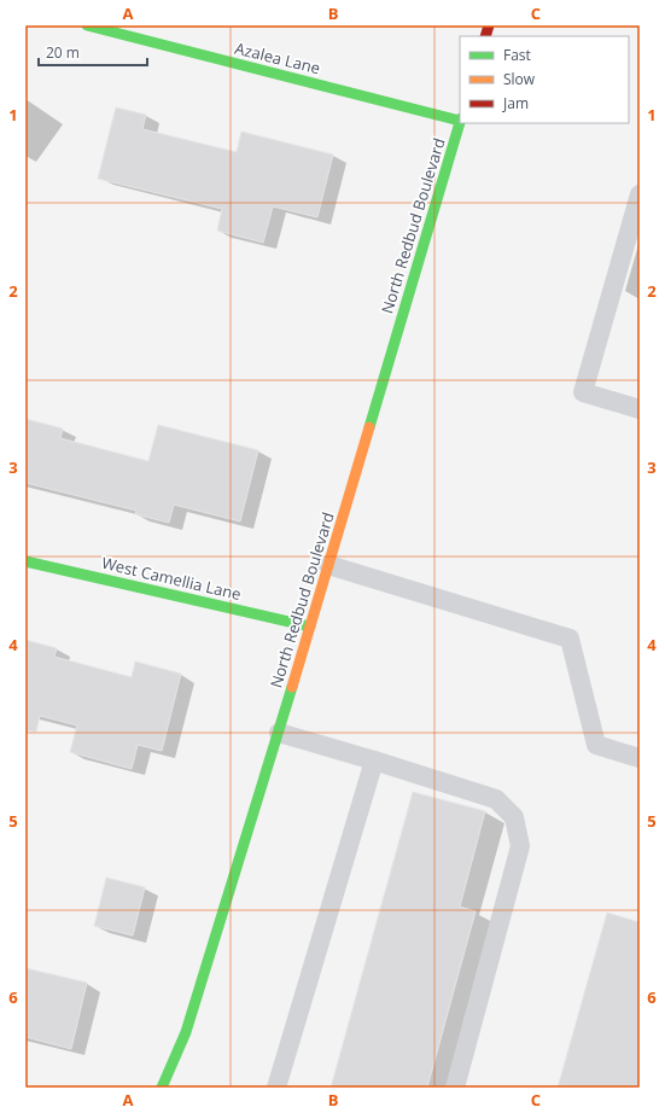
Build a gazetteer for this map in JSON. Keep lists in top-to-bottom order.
{
  "streets": {
    "street": ["Azalea Lane", "North Redbud Boulevard", "West Camellia Lane"]
  },
  "crossings": [
    ["North Redbud Boulevard", "West Camellia Lane"]
  ],
  "legend": ["Fast", "Slow", "Jam"],
  "scale_bar": "20 m",
  "grid": {
    "columns": ["A", "B", "C"],
    "rows": [
      "1",
      "2",
      "3",
      "4",
      "5",
      "6"
    ]
  }
}
